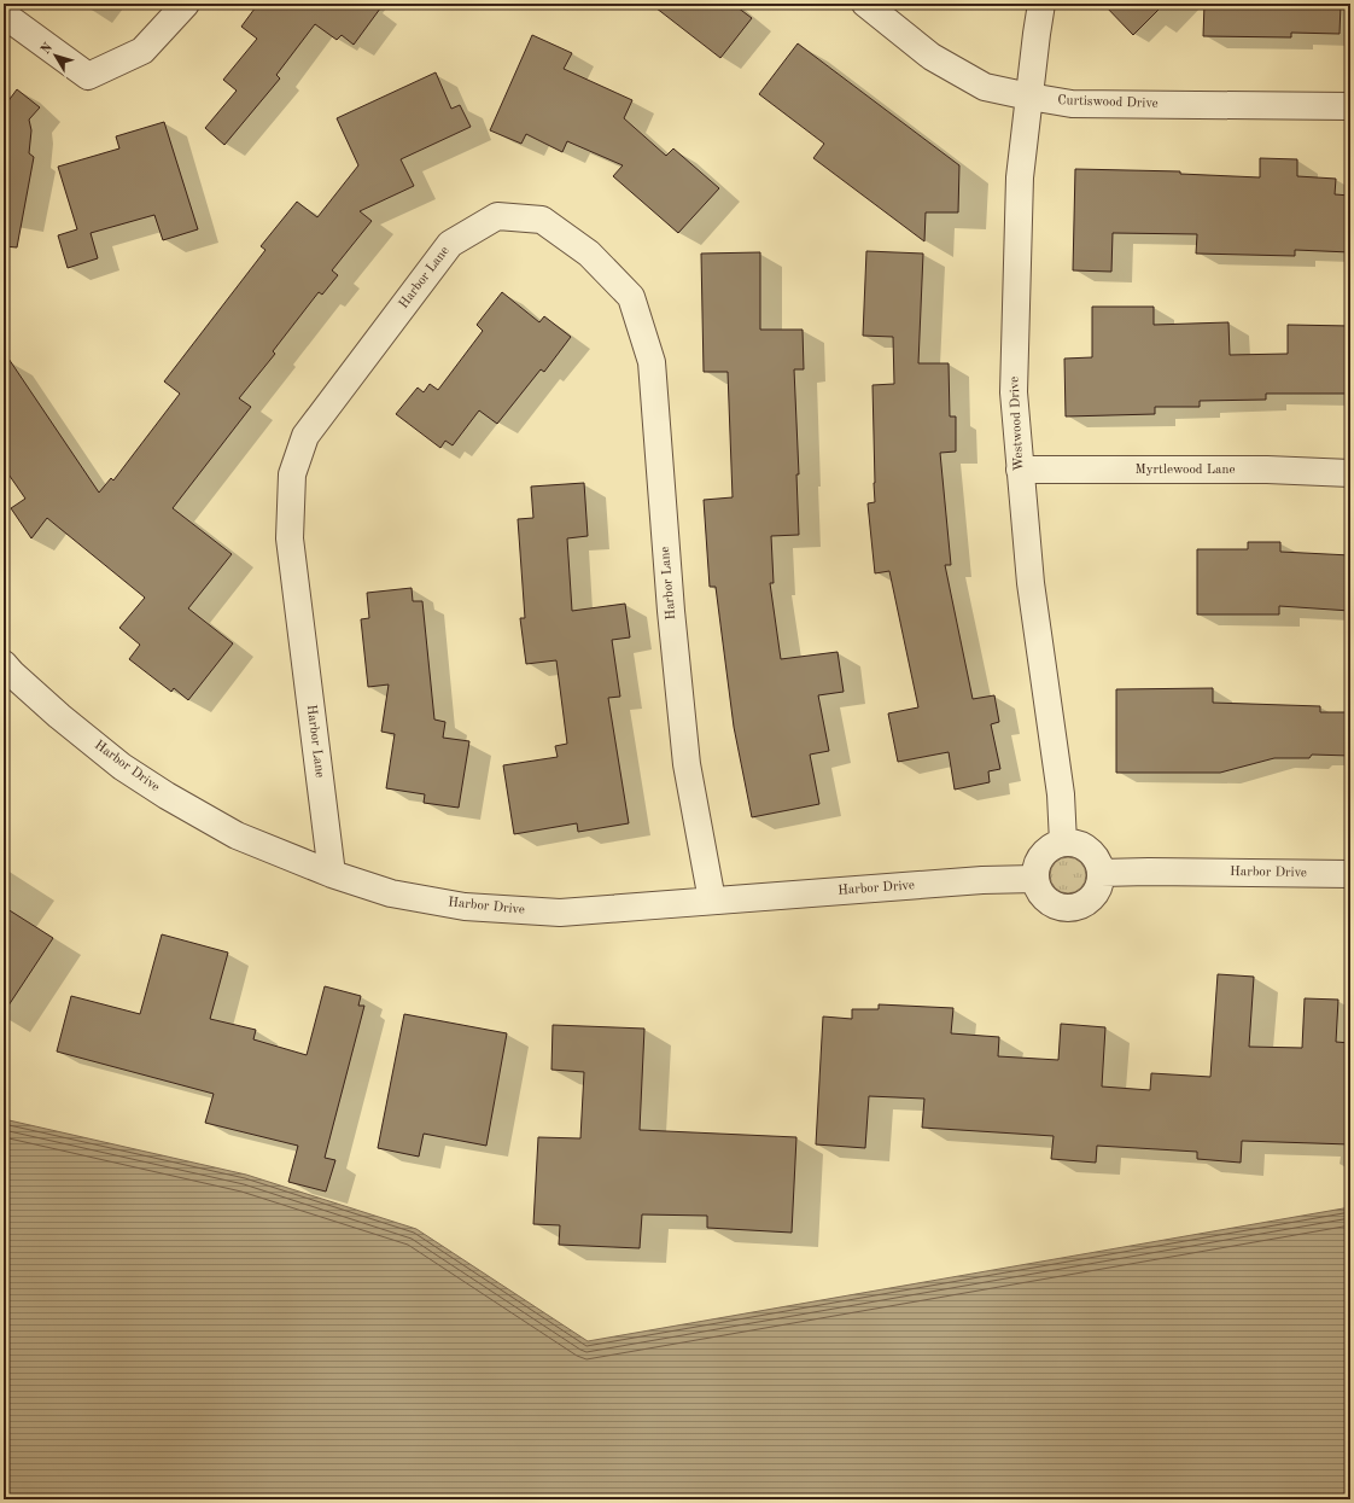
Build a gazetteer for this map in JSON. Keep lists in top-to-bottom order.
{
  "streets": {
    "street": [
      "Curtiswood Drive",
      "Harbor Lane",
      "Westwood Drive",
      "Myrtlewood Lane",
      "Harbor Drive"
    ]
  },
  "crossings": [
    ["Curtiswood Drive", "Westwood Drive"],
    ["Harbor Lane", "Harbor Drive"],
    ["Westwood Drive", "Myrtlewood Lane"],
    ["Westwood Drive", "Harbor Drive"]
  ],
  "north": "top left"
}
